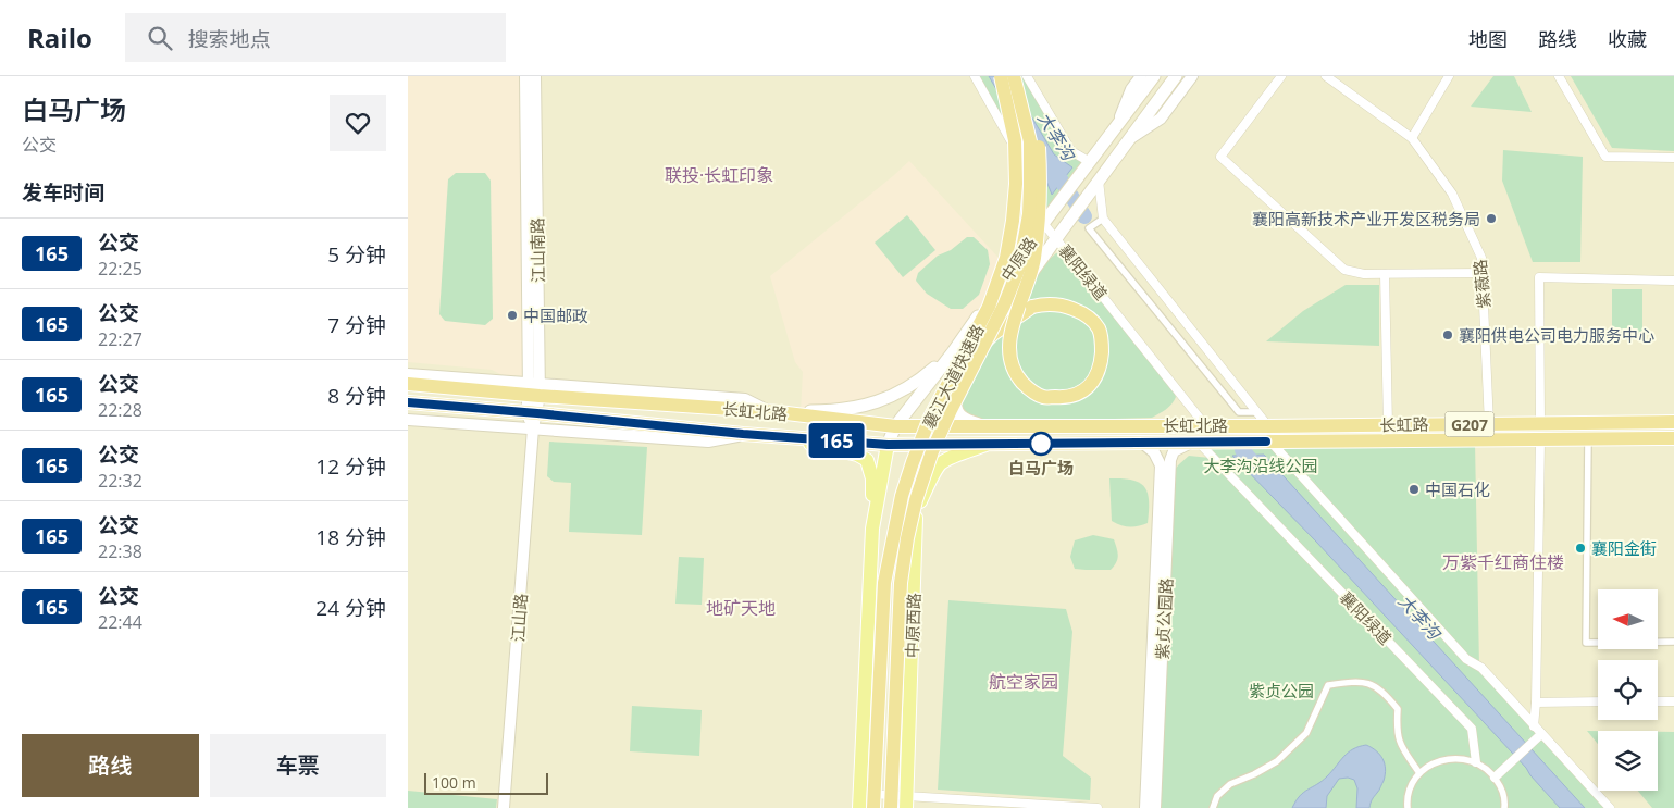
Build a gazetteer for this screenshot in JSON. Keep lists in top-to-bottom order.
{
  "streets": {
    "highway": [
      "襄江大道快速路",
      "长虹北路",
      "长虹路",
      "G207"
    ],
    "main road": ["中原路", "中原西路"],
    "street": [
      "江山南路",
      "襄阳绿道",
      "紫薇路",
      "江山路",
      "紫贞公园路"
    ]
  },
  "crossings": [
    ["江山南路", "长虹北路"],
    ["江山南路", "江山路"],
    ["中原路", "襄阳绿道"],
    ["中原路", "长虹北路"],
    ["中原路", "中原西路"],
    ["襄阳绿道", "长虹北路"],
    ["襄阳绿道", "紫贞公园路"],
    ["紫薇路", "长虹路"],
    ["长虹北路", "长虹路"],
    ["长虹北路", "紫贞公园路"],
    ["长虹北路", "中原西路"]
  ],
  "districts": [
    "联投·长虹印象",
    "万紫千红商住楼",
    "地矿天地",
    "航空家园"
  ],
  "water": ["大李沟"],
  "parks": ["大李沟沿线公园", "紫贞公园"],
  "places": [
    "襄阳高新技术产业开发区税务局",
    "中国邮政",
    "襄阳供电公司电力服务中心",
    "白马广场",
    "中国石化",
    "襄阳金街"
  ],
  "lines": ["bus line 165"],
  "scale_bar": "100 m",
  "north": "left",
  "page": {
    "header": "Railo",
    "search": "搜索地点",
    "nav": ["地图", "路线", "收藏"],
    "heading": [
      ["白马广场", "公交"],
      "发车时间"
    ],
    "on_map": "165",
    "list": [
      {
        "mark": "165",
        "name": "公交",
        "note": "22:25",
        "value": "5 分钟"
      },
      {
        "mark": "165",
        "name": "公交",
        "note": "22:27",
        "value": "7 分钟"
      },
      {
        "mark": "165",
        "name": "公交",
        "note": "22:28",
        "value": "8 分钟"
      },
      {
        "mark": "165",
        "name": "公交",
        "note": "22:32",
        "value": "12 分钟"
      },
      {
        "mark": "165",
        "name": "公交",
        "note": "22:38",
        "value": "18 分钟"
      },
      {
        "mark": "165",
        "name": "公交",
        "note": "22:44",
        "value": "24 分钟"
      }
    ],
    "buttons": ["路线", "车票"],
    "scale": "100 m"
  }
}
